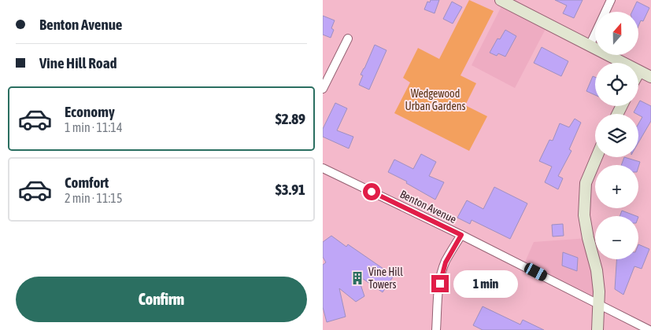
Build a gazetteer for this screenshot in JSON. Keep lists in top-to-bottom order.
{
  "streets": {
    "street": ["Benton Avenue"]
  },
  "parks": ["Wedgewood Urban Gardens"],
  "places": {
    "building": ["Vine Hill Towers"]
  },
  "north": "top",
  "page": {
    "banner": ["Benton Avenue", "Vine Hill Road"],
    "map_buttons": ["+", "−"],
    "list": [
      {
        "name": "Economy",
        "note": "1 min · 11:14",
        "value": "$2.89"
      },
      {
        "name": "Comfort",
        "note": "2 min · 11:15",
        "value": "$3.91"
      }
    ],
    "buttons": "Confirm",
    "bubble": "1 min"
  }
}
